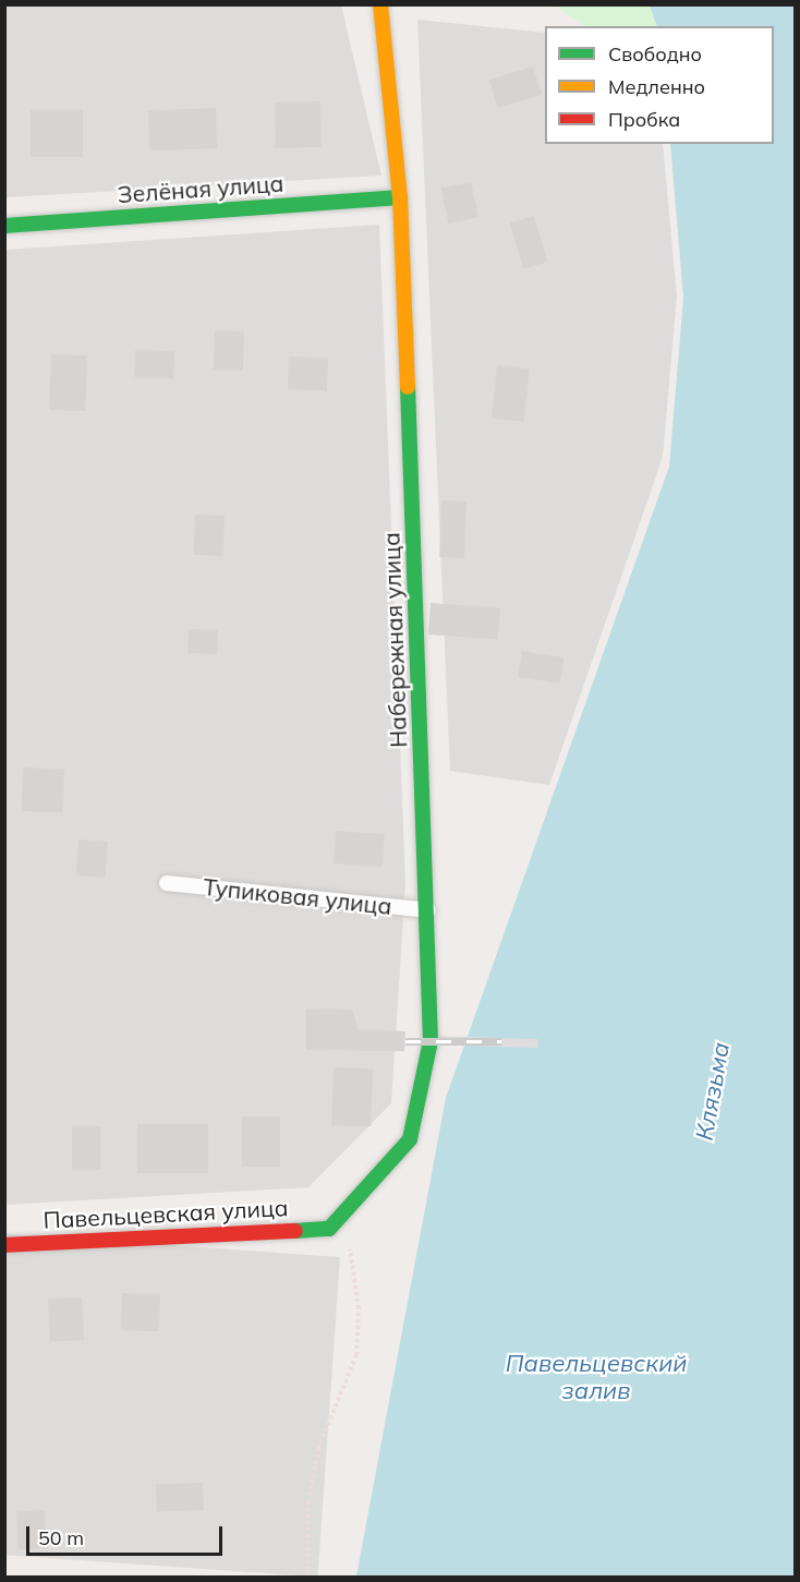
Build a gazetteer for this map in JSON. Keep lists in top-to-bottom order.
{
  "streets": {
    "street": ["Зелёная улица", "Набережная улица", "Павельцевская улица"],
    "lane": ["Тупиковая улица"]
  },
  "crossings": [
    ["Зелёная улица", "Набережная улица"],
    ["Набережная улица", "Тупиковая улица"],
    ["Набережная улица", "Павельцевская улица"]
  ],
  "water": ["Клязьма", "Павельцевский залив"],
  "legend": ["Свободно", "Медленно", "Пробка"],
  "scale_bar": "50 m"
}
